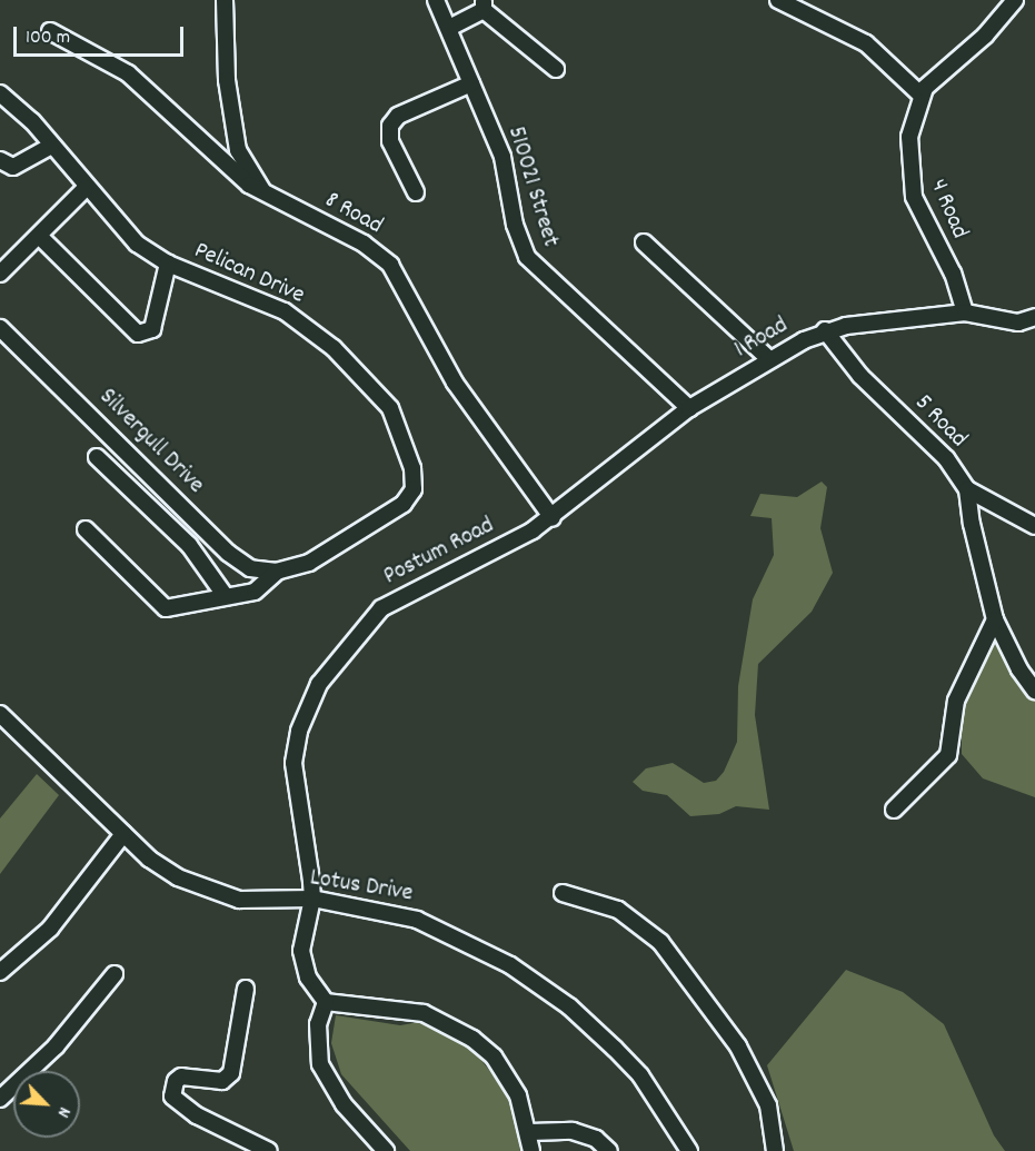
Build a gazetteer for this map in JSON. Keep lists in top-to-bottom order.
{
  "streets": {
    "street": [
      "510021 Street",
      "4 Road",
      "8 Road",
      "Pelican Drive",
      "1 Road",
      "5 Road",
      "Silvergull Drive",
      "Postum Road",
      "Lotus Drive"
    ]
  },
  "crossings": [
    ["510021 Street", "1 Road"],
    ["4 Road", "1 Road"],
    ["8 Road", "1 Road"],
    ["8 Road", "Postum Road"],
    ["Pelican Drive", "Silvergull Drive"],
    ["1 Road", "5 Road"],
    ["1 Road", "Postum Road"],
    ["Postum Road", "Lotus Drive"]
  ],
  "scale_bar": "100 m",
  "north": "bottom right"
}
